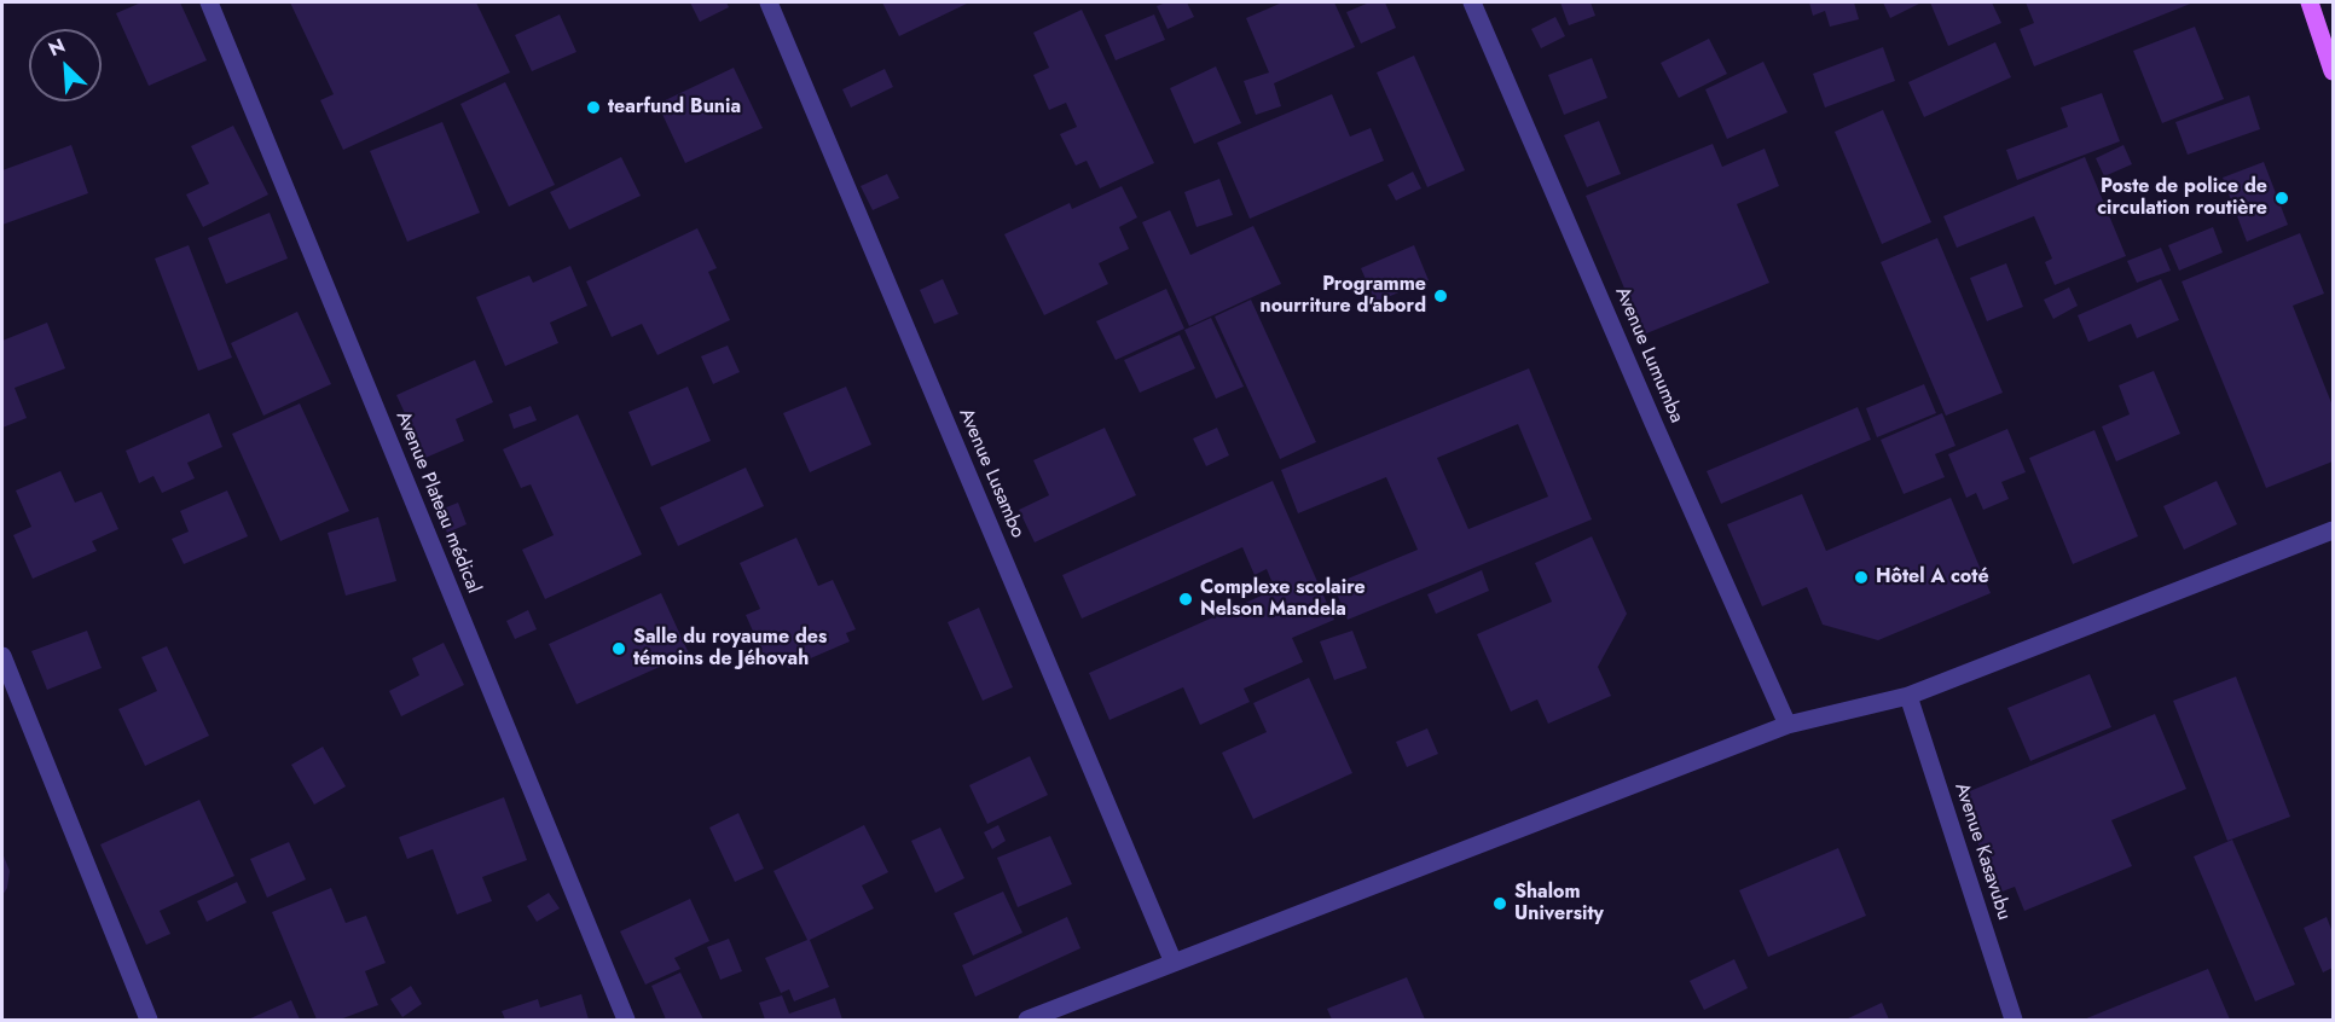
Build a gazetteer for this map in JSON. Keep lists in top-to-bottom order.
{
  "streets": {
    "street": [
      "Avenue Lumumba",
      "Avenue Lusambo",
      "Avenue Plateau médical",
      "Avenue Kasavubu"
    ]
  },
  "places": [
    "tearfund Bunia",
    "Poste de police de circulation routière",
    "Programme nourriture d'abord",
    "Hôtel A coté",
    "Complexe scolaire Nelson Mandela",
    "Salle du royaume des témoins de Jéhovah",
    "Shalom University"
  ],
  "north": "top left"
}
